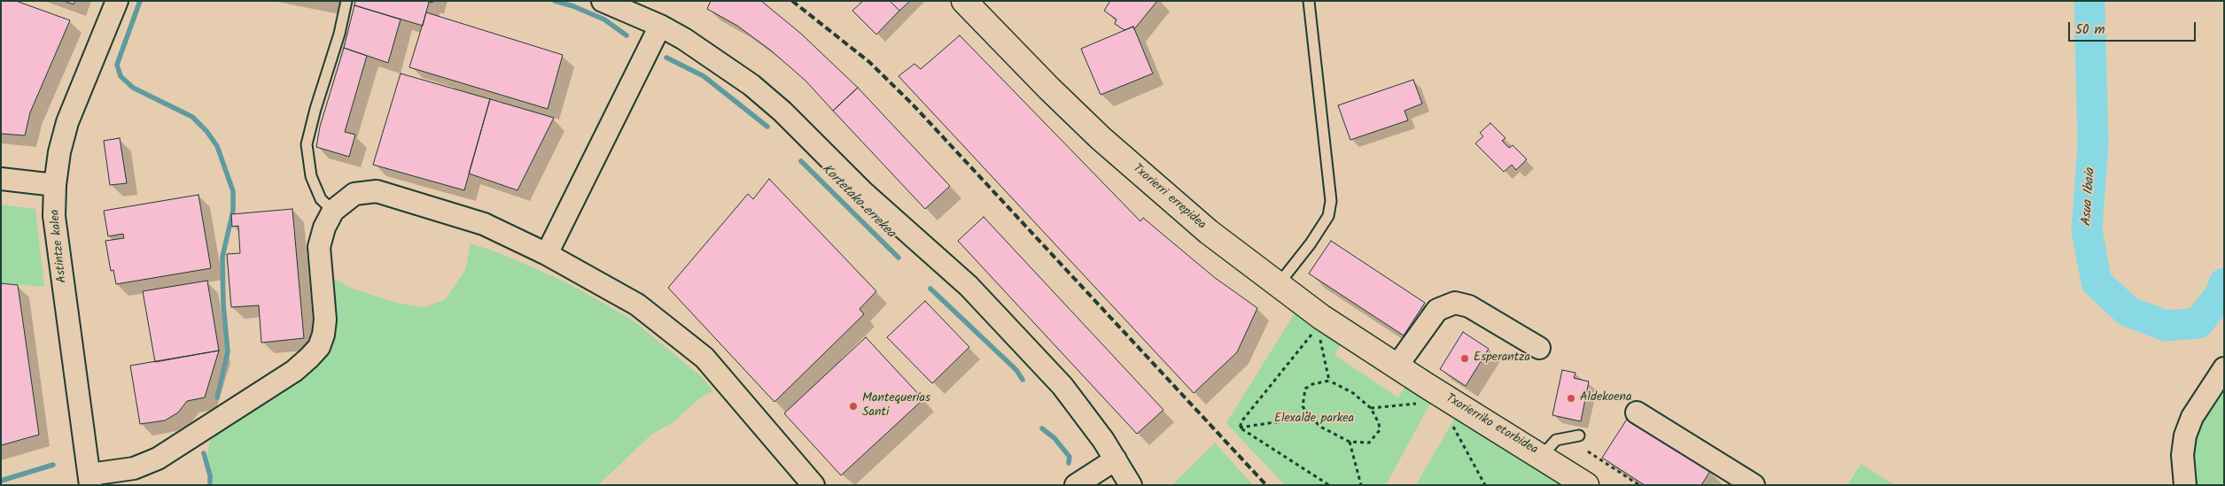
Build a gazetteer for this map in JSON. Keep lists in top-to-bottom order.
{
  "streets": {
    "street": ["Txorierri errepidea", "Astintze kalea", "Txorierriko etorbidea"]
  },
  "crossings": [
    ["Txorierri errepidea", "Txorierriko etorbidea"]
  ],
  "water": ["Asua Ibaia", "Kortetako errekea"],
  "parks": ["Elexalde parkea"],
  "places": ["Esperantza", "Aldekoena", "Mantequerías Santi"],
  "scale_bar": "50 m"
}
